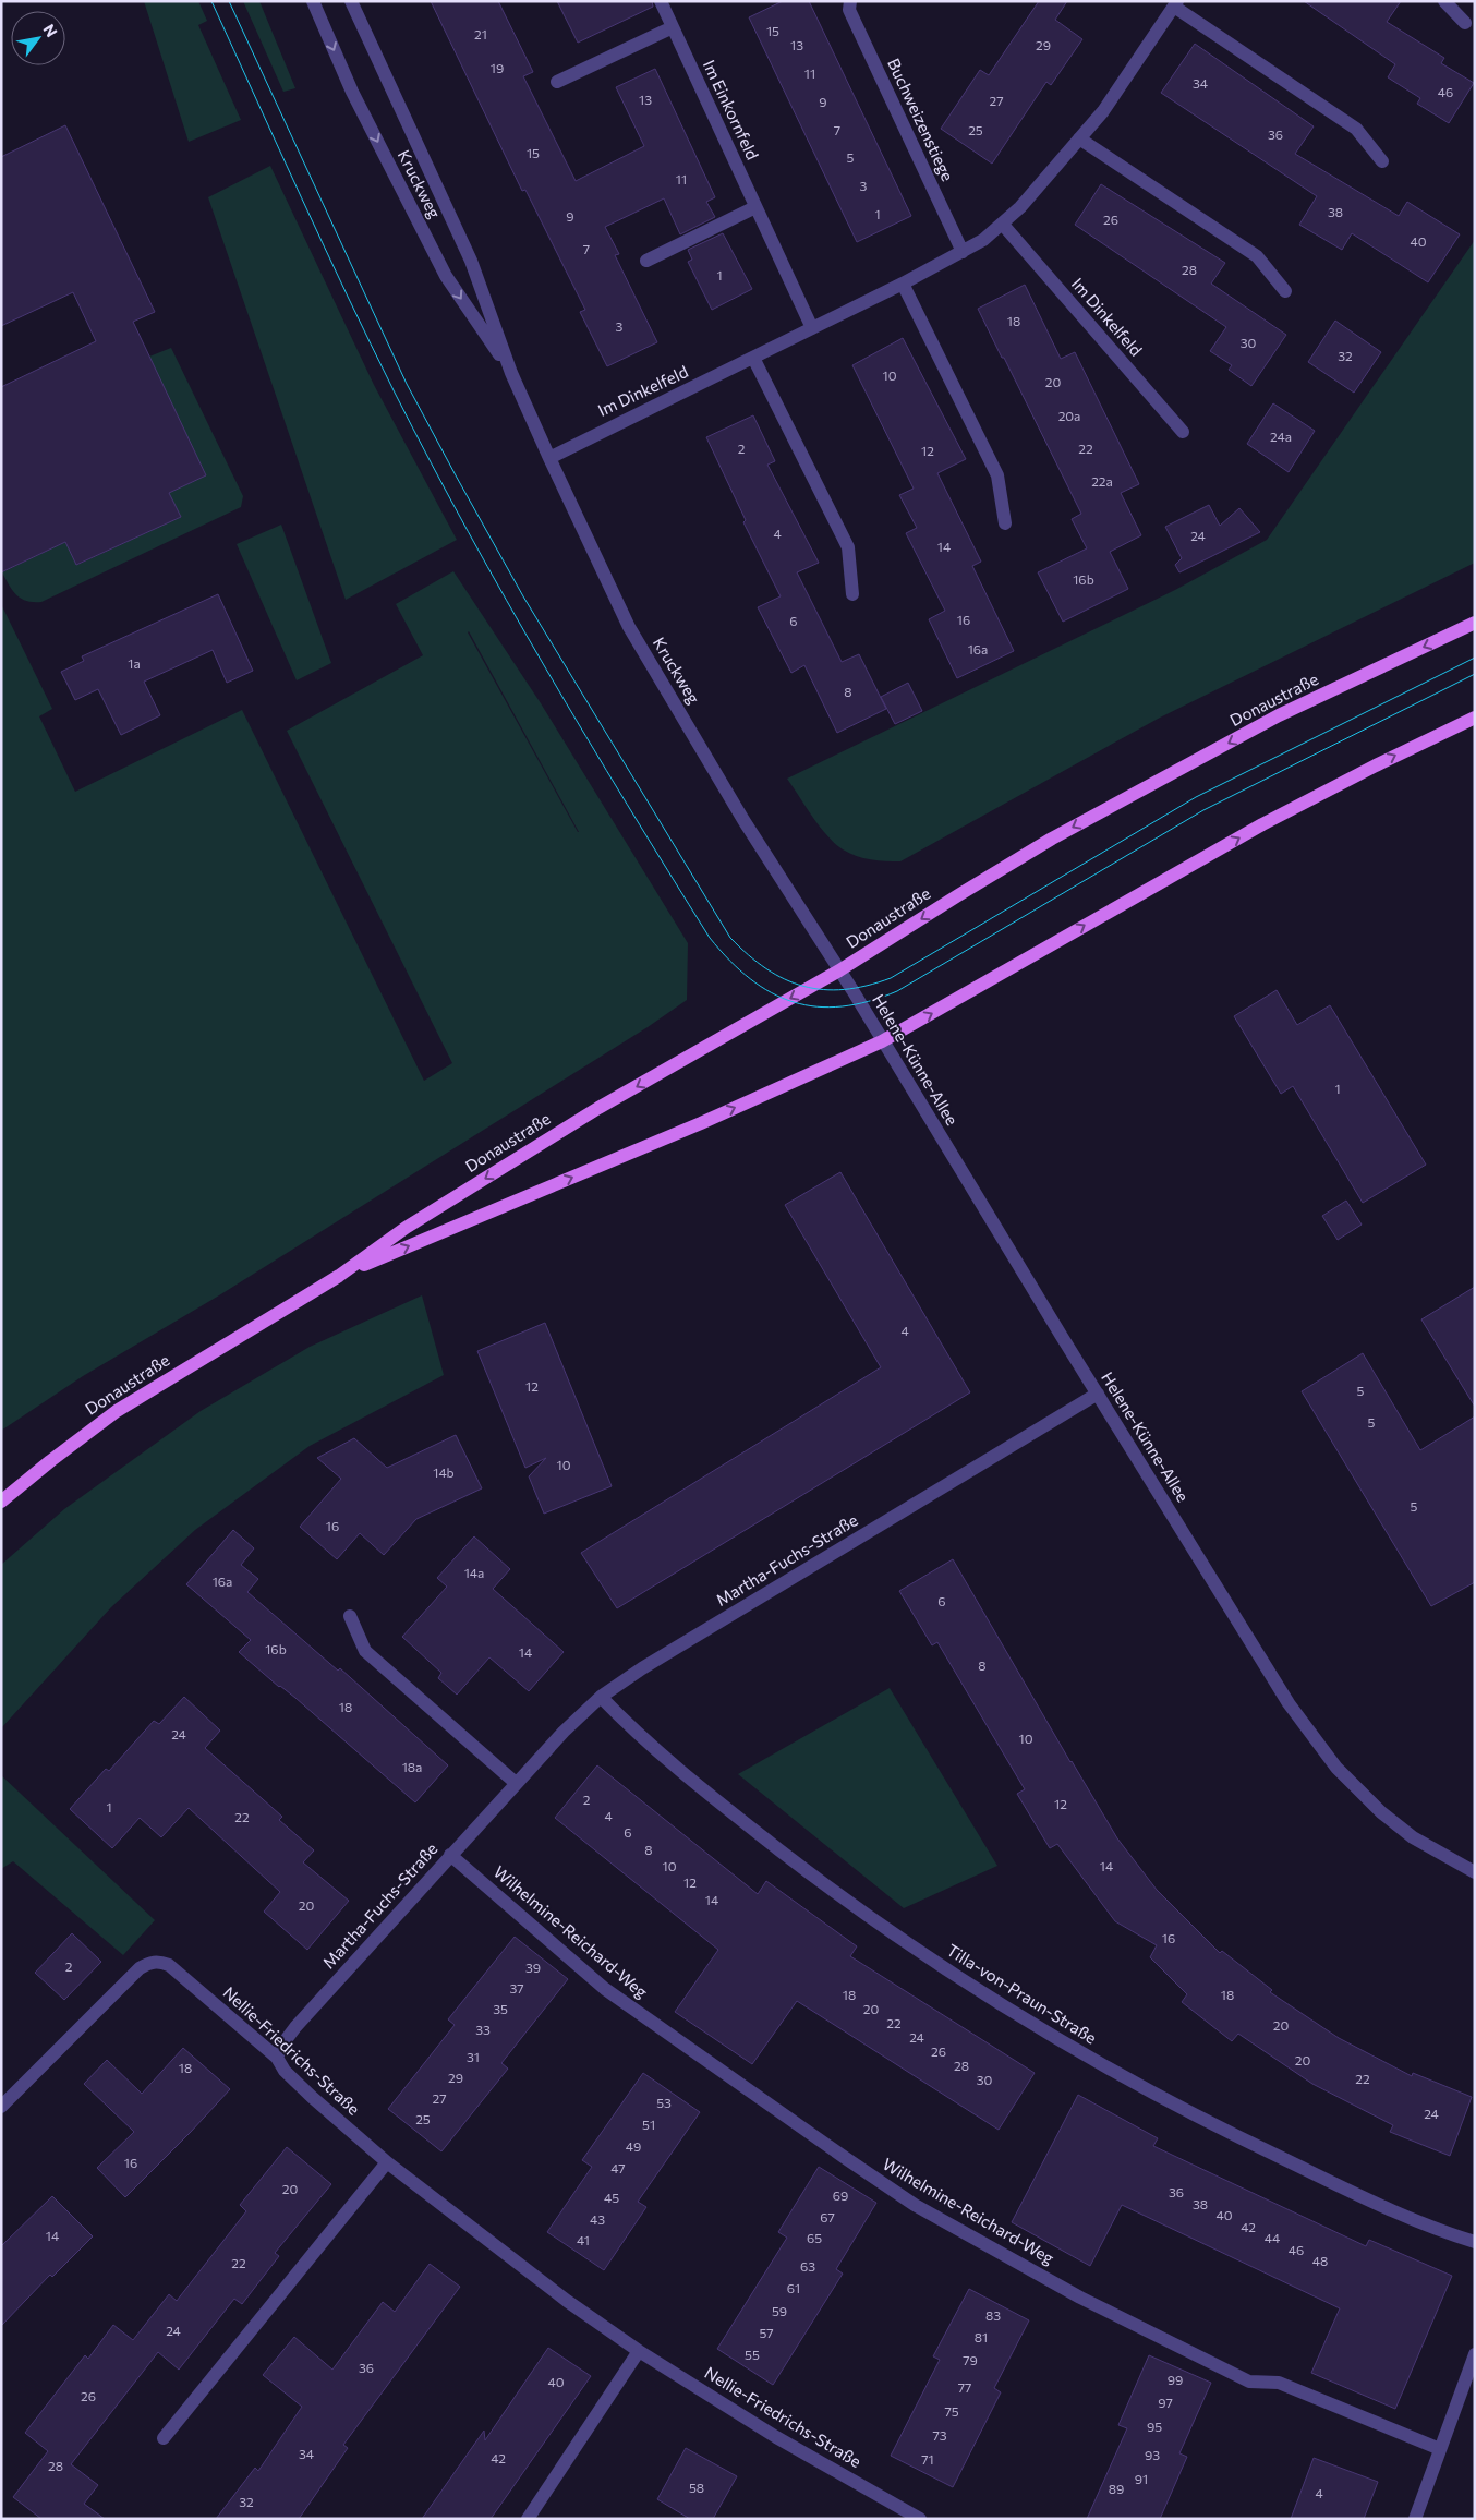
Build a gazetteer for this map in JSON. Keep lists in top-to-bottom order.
{
  "streets": {
    "main road": ["Donaustraße"],
    "street": [
      "Im Einkornfeld",
      "Buchweizenstiege",
      "Kruckweg",
      "Im Dinkelfeld",
      "Helene-Künne-Allee",
      "Martha-Fuchs-Straße",
      "Wilhelmine-Reichard-Weg",
      "Tilla-von-Praun-Straße",
      "Nellie-Friedrichs-Straße"
    ]
  },
  "crossings": [
    ["Im Einkornfeld", "Im Dinkelfeld"],
    ["Buchweizenstiege", "Im Dinkelfeld"],
    ["Kruckweg", "Im Dinkelfeld"],
    ["Kruckweg", "Donaustraße"],
    ["Kruckweg", "Helene-Künne-Allee"],
    ["Donaustraße", "Helene-Künne-Allee"],
    ["Helene-Künne-Allee", "Martha-Fuchs-Straße"],
    ["Martha-Fuchs-Straße", "Wilhelmine-Reichard-Weg"],
    ["Martha-Fuchs-Straße", "Tilla-von-Praun-Straße"],
    ["Martha-Fuchs-Straße", "Nellie-Friedrichs-Straße"]
  ],
  "house_numbers": [
    "15",
    "21",
    "13",
    "29",
    "19",
    "11",
    "34",
    "46",
    "13",
    "27",
    "9",
    "7",
    "25",
    "36",
    "15",
    "5",
    "11",
    "3",
    "38",
    "1",
    "9",
    "26",
    "40",
    "7",
    "28",
    "1",
    "18",
    "3",
    "30",
    "32",
    "10",
    "20",
    "20a",
    "24a",
    "2",
    "22",
    "12",
    "22a",
    "4",
    "24",
    "14",
    "16b",
    "16",
    "6",
    "16a",
    "1a",
    "8",
    "1",
    "4",
    "12",
    "5",
    "5",
    "10",
    "14b",
    "5",
    "16",
    "14a",
    "16a",
    "6",
    "16b",
    "14",
    "8",
    "18",
    "24",
    "10",
    "18a",
    "2",
    "12",
    "1",
    "4",
    "22",
    "6",
    "8",
    "10",
    "14",
    "12",
    "14",
    "20",
    "16",
    "2",
    "39",
    "37",
    "18",
    "18",
    "35",
    "20",
    "22",
    "20",
    "33",
    "24",
    "26",
    "31",
    "20",
    "28",
    "18",
    "29",
    "22",
    "30",
    "27",
    "53",
    "24",
    "25",
    "51",
    "49",
    "16",
    "47",
    "20",
    "36",
    "69",
    "45",
    "38",
    "40",
    "67",
    "43",
    "42",
    "14",
    "65",
    "44",
    "41",
    "46",
    "48",
    "22",
    "63",
    "61",
    "59",
    "83",
    "24",
    "57",
    "81",
    "55",
    "79",
    "36",
    "99",
    "40",
    "77",
    "26",
    "97",
    "75",
    "95",
    "73",
    "34",
    "93",
    "42",
    "71",
    "28",
    "91",
    "58",
    "89",
    "4",
    "32"
  ],
  "north": "top right"
}
